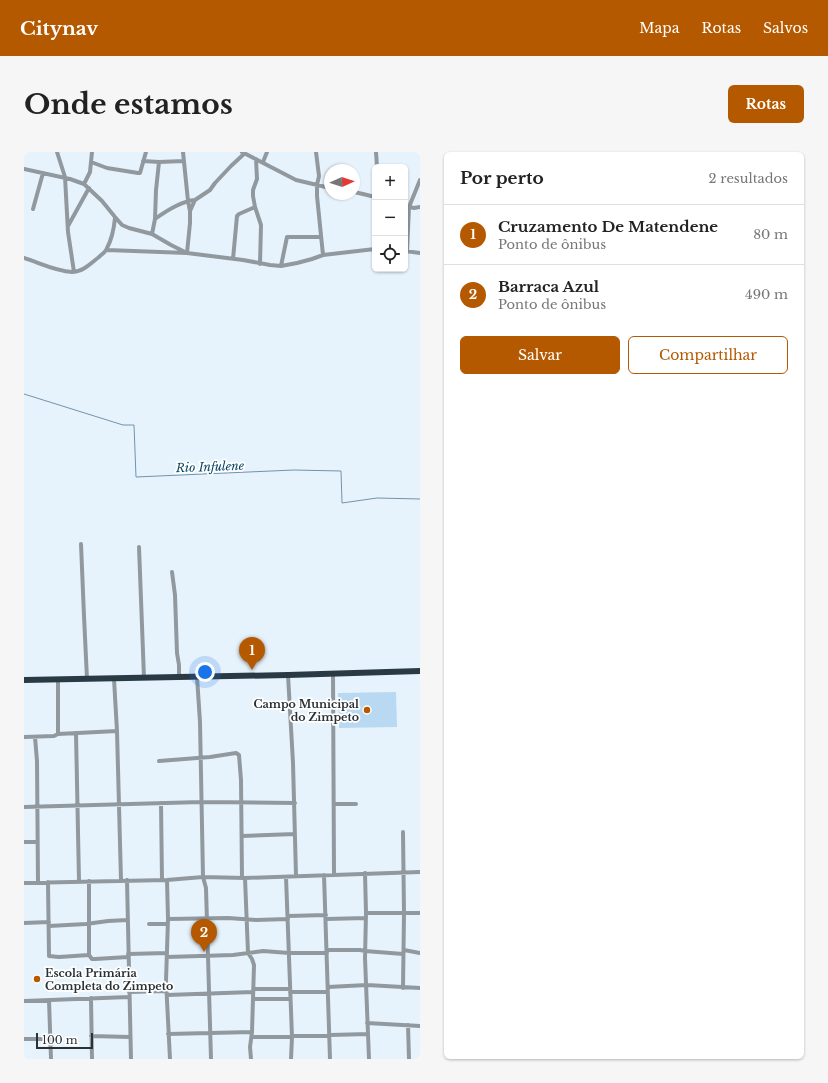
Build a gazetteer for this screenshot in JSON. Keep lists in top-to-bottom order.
{
  "water": ["Rio Infulene"],
  "places": ["Campo Municipal do Zimpeto", "Escola Primária Completa do Zimpeto"],
  "scale_bar": "100 m",
  "north": "right",
  "page": {
    "header": "Citynav",
    "nav": ["Mapa", "Rotas", "Salvos"],
    "buttons": [
      "Rotas",
      ["Salvar", "Compartilhar"]
    ],
    "title": "Onde estamos",
    "heading": ["Por perto", "2 resultados"],
    "map_buttons": ["+", "−"],
    "list": [
      {
        "mark": "1",
        "name": "Cruzamento De Matendene",
        "note": "Ponto de ônibus",
        "value": "80 m"
      },
      {
        "mark": "2",
        "name": "Barraca Azul",
        "note": "Ponto de ônibus",
        "value": "490 m"
      }
    ],
    "pins": ["1", "2"],
    "scale": "100 m"
  }
}
